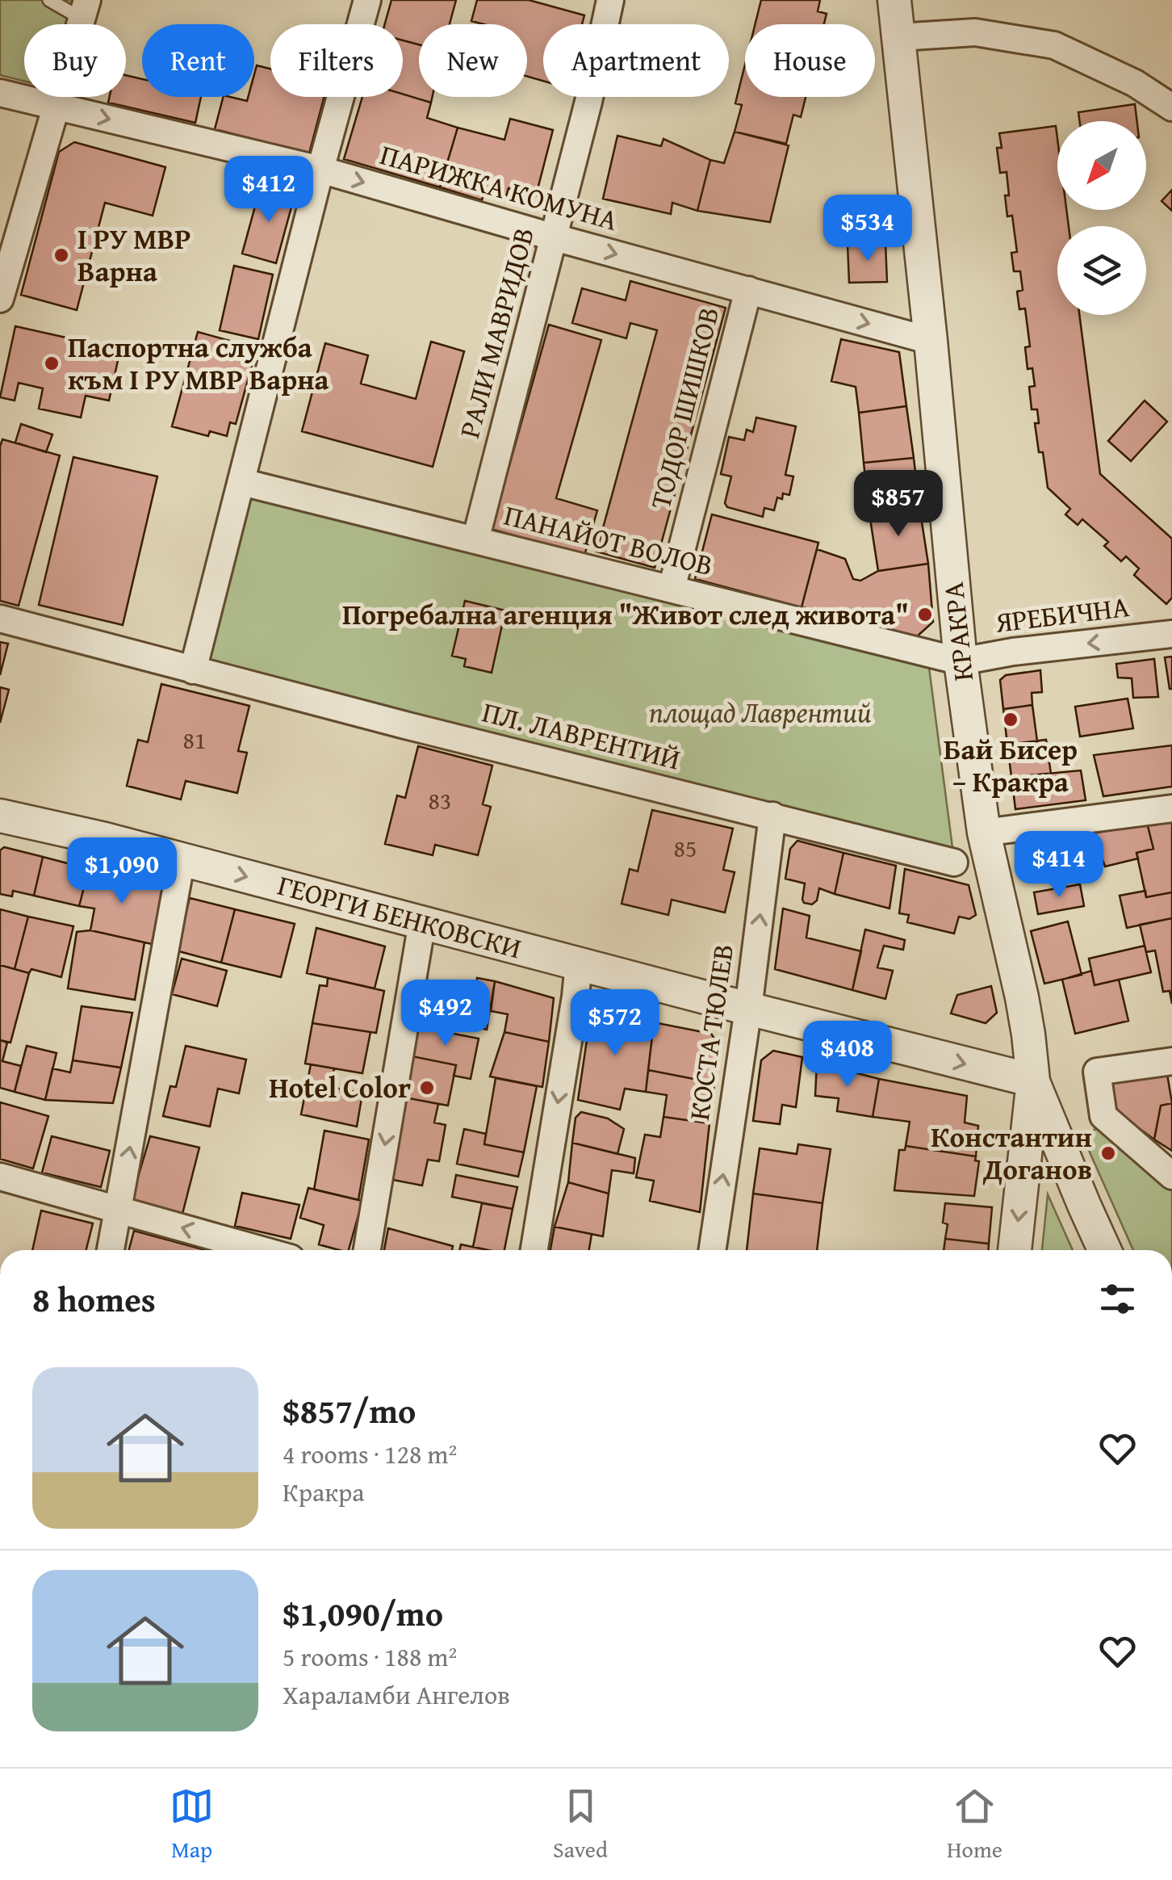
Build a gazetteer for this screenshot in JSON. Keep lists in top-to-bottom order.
{
  "streets": {
    "street": [
      "ПАРИЖКА КОМУНА",
      "РАЛИ МАВРИДОВ",
      "ТОДОР ШИШКОВ",
      "ПАНАЙОТ ВОЛОВ",
      "ЯРЕБИЧНА",
      "КРАКРА",
      "ПЛ. ЛАВРЕНТИЙ",
      "ГЕОРГИ БЕНКОВСКИ",
      "КОСТА ТЮЛЕВ"
    ]
  },
  "crossings": [
    ["ПАРИЖКА КОМУНА", "РАЛИ МАВРИДОВ"],
    ["ПАРИЖКА КОМУНА", "ТОДОР ШИШКОВ"],
    ["ПАРИЖКА КОМУНА", "КРАКРА"],
    ["РАЛИ МАВРИДОВ", "ПАНАЙОТ ВОЛОВ"],
    ["ТОДОР ШИШКОВ", "ПАНАЙОТ ВОЛОВ"],
    ["ПАНАЙОТ ВОЛОВ", "ЯРЕБИЧНА"],
    ["ПАНАЙОТ ВОЛОВ", "КРАКРА"],
    ["ЯРЕБИЧНА", "КРАКРА"],
    ["КРАКРА", "ГЕОРГИ БЕНКОВСКИ"],
    ["ПЛ. ЛАВРЕНТИЙ", "КОСТА ТЮЛЕВ"],
    ["ГЕОРГИ БЕНКОВСКИ", "КОСТА ТЮЛЕВ"]
  ],
  "one_way": ["ПАРИЖКА КОМУНА", "ГЕОРГИ БЕНКОВСКИ"],
  "parks": ["площад Лаврентий"],
  "places": [
    "I РУ МВР Варна",
    "Паспортна служба към I РУ МВР Варна",
    "Погребална агенция \"Живот след живота\"",
    "Бай Бисер – Кракра",
    "Hotel Color",
    "Константин Доганов"
  ],
  "house_numbers": ["81", "83", "85"],
  "north": "bottom left",
  "page": {
    "chip": [
      "Buy",
      "Rent",
      "Filters",
      "New",
      "Apartment",
      "House"
    ],
    "price": [
      "$412",
      "$534",
      "$857",
      "$414",
      "$1,090",
      "$492",
      "$572",
      "$408"
    ],
    "heading": "8 homes",
    "list": [
      {
        "name": "$857/mo",
        "note": "4 rooms · 128 m² · Кракра"
      },
      {
        "name": "$1,090/mo",
        "note": "5 rooms · 188 m² · Хараламби Ангелов"
      }
    ],
    "tabs": ["Map", "Saved", "Home"]
  }
}
